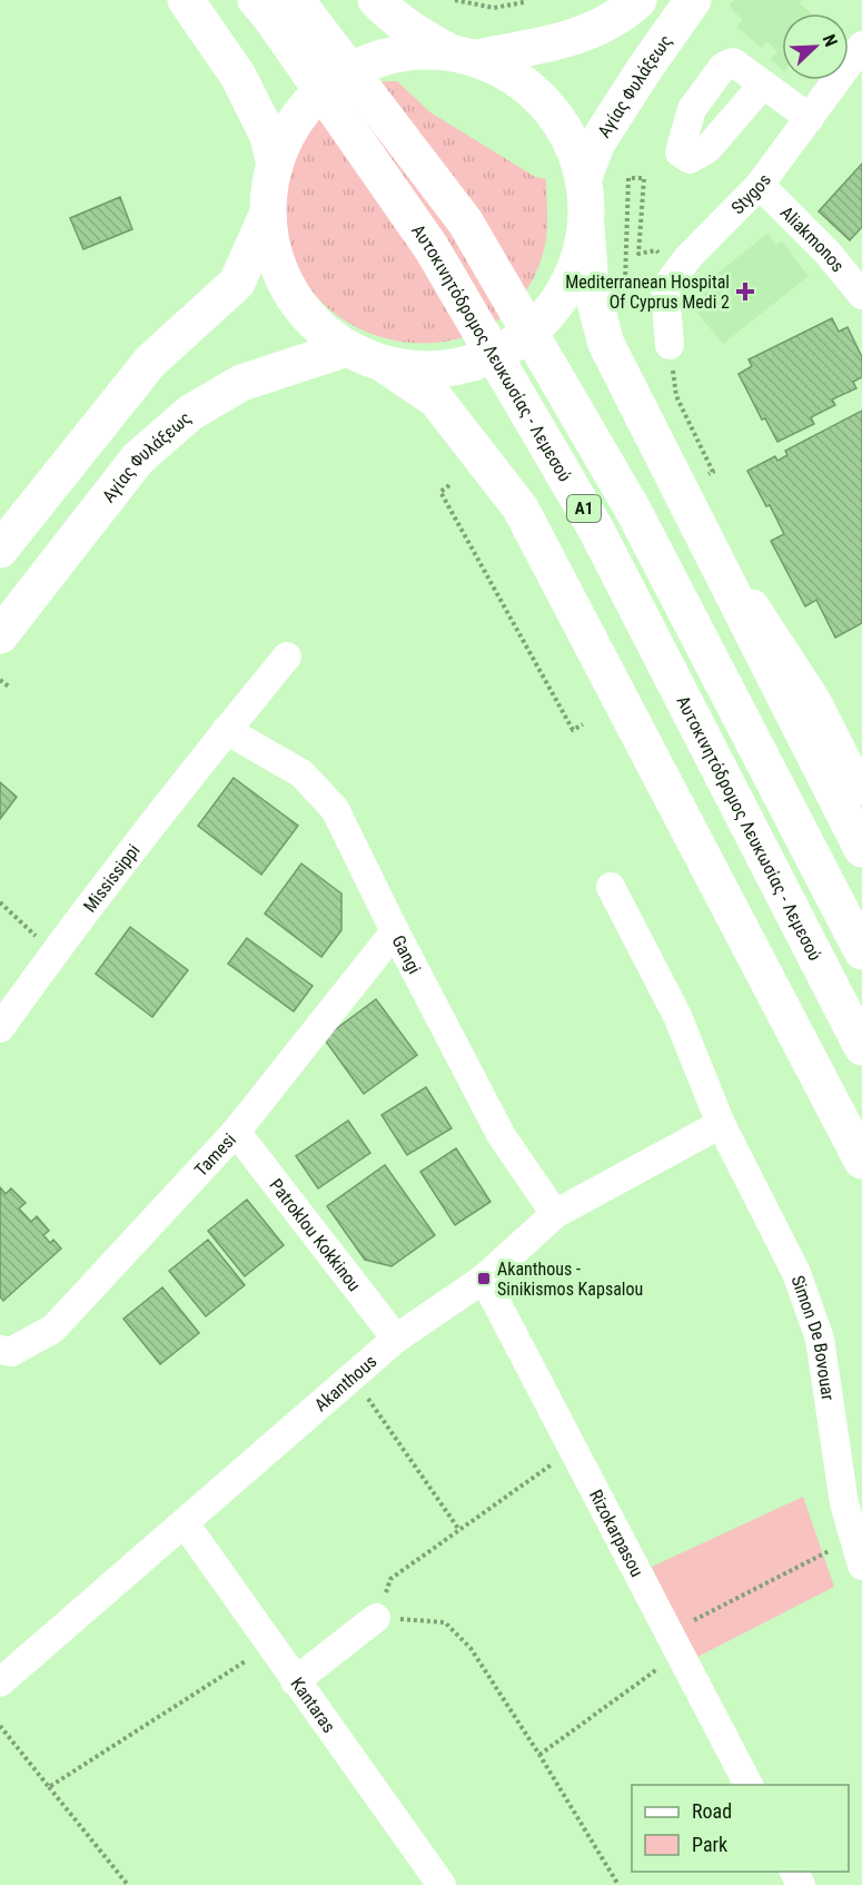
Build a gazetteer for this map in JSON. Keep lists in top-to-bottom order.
{
  "streets": {
    "main road": ["Αγίας Φυλάξεως", "Αυτοκινητόδρομος Λευκωσίας - Λεμεσού", "A1"],
    "street": [
      "Stygos",
      "Aliakmonos",
      "Mississippi",
      "Gangi",
      "Tamesi",
      "Patroklou Kokkinou",
      "Simon De Bovouar",
      "Akanthous",
      "Rizokarpasou",
      "Kantaras"
    ]
  },
  "crossings": [
    ["Stygos", "Aliakmonos"],
    ["Mississippi", "Gangi"],
    ["Gangi", "Tamesi"],
    ["Gangi", "Akanthous"],
    ["Tamesi", "Patroklou Kokkinou"],
    ["Patroklou Kokkinou", "Akanthous"],
    ["Simon De Bovouar", "Akanthous"],
    ["Akanthous", "Rizokarpasou"],
    ["Akanthous", "Kantaras"]
  ],
  "places": {
    "health": ["Mediterranean Hospital Of Cyprus Medi 2"],
    "transit": ["Akanthous - Sinikismos Kapsalou"]
  },
  "legend": ["Road", "Park"],
  "north": "top right"
}
